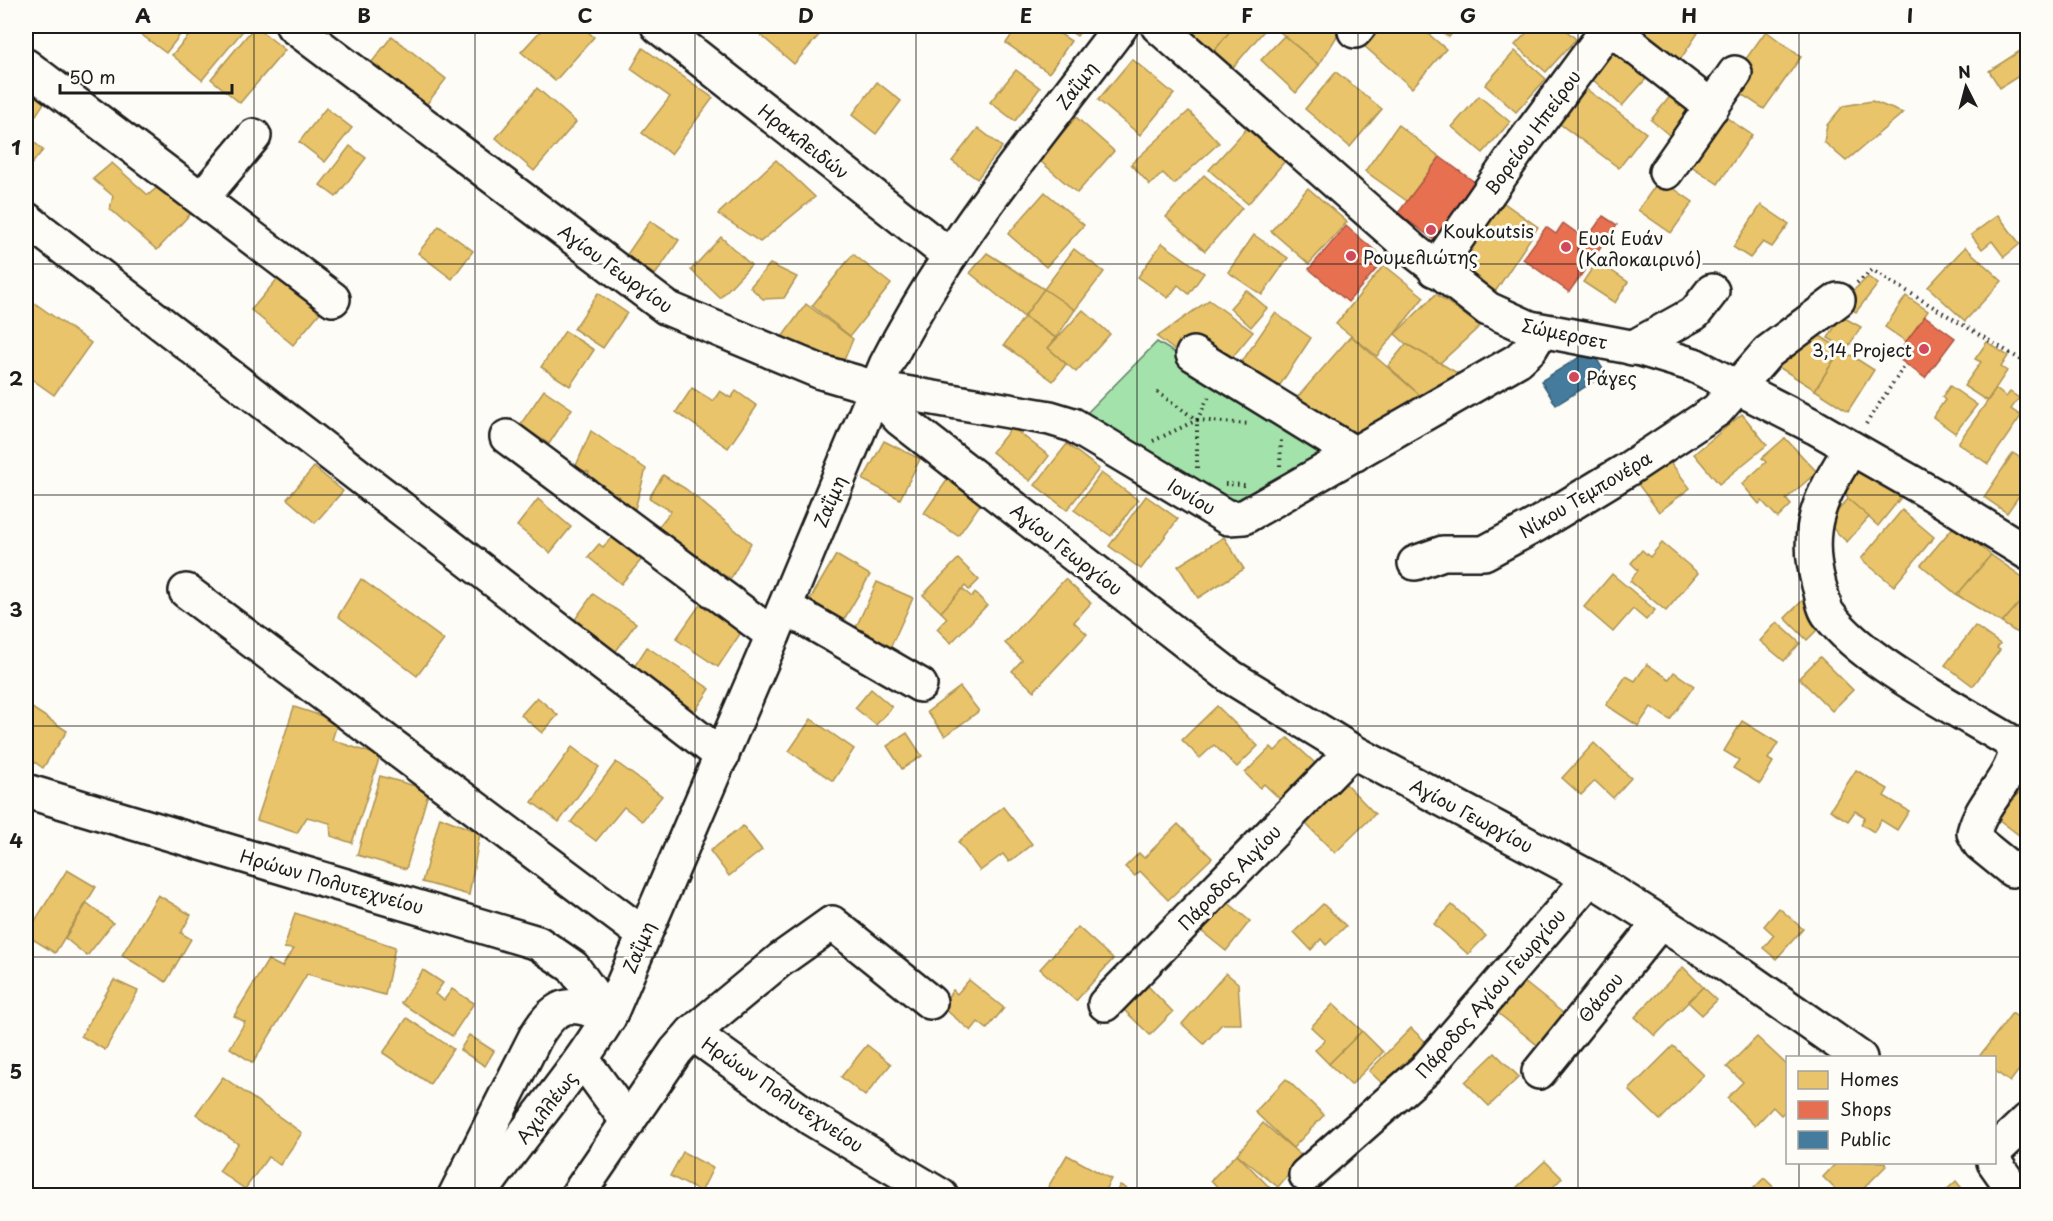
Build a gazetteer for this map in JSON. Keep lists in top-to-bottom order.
{
  "streets": {
    "street": [
      "Ζαΐμη",
      "Βορείου Ηπείρου",
      "Ηρακλειδών",
      "Αγίου Γεωργίου",
      "Σώμερσετ",
      "Νίκου Τεμπονέρα",
      "Ιονίου",
      "Πάροδος Αιγίου",
      "Ηρώων Πολυτεχνείου",
      "Πάροδος Αγίου Γεωργίου",
      "Θάσου",
      "Αχιλλέως"
    ]
  },
  "crossings": [
    ["Ζαΐμη", "Ηρακλειδών"],
    ["Ζαΐμη", "Αγίου Γεωργίου"],
    ["Ζαΐμη", "Ιονίου"],
    ["Ζαΐμη", "Ηρώων Πολυτεχνείου"],
    ["Ζαΐμη", "Αχιλλέως"],
    ["Βορείου Ηπείρου", "Σώμερσετ"],
    ["Αγίου Γεωργίου", "Ιονίου"],
    ["Αγίου Γεωργίου", "Πάροδος Αιγίου"],
    ["Αγίου Γεωργίου", "Πάροδος Αγίου Γεωργίου"],
    ["Αγίου Γεωργίου", "Θάσου"],
    ["Σώμερσετ", "Νίκου Τεμπονέρα"],
    ["Σώμερσετ", "Ιονίου"],
    ["Ηρώων Πολυτεχνείου", "Αχιλλέως"]
  ],
  "places": [
    "Koukoutsis",
    "Ευοί Ευάν (Καλοκαιρινό)",
    "Ρουμελιώτης",
    "3,14 Project",
    "Ράγες"
  ],
  "legend": ["Homes", "Shops", "Public"],
  "scale_bar": "50 m",
  "north": "top",
  "grid": {
    "columns": [
      "A",
      "B",
      "C",
      "D",
      "E",
      "F",
      "G",
      "H",
      "I"
    ],
    "rows": [
      "1",
      "2",
      "3",
      "4",
      "5"
    ]
  }
}
